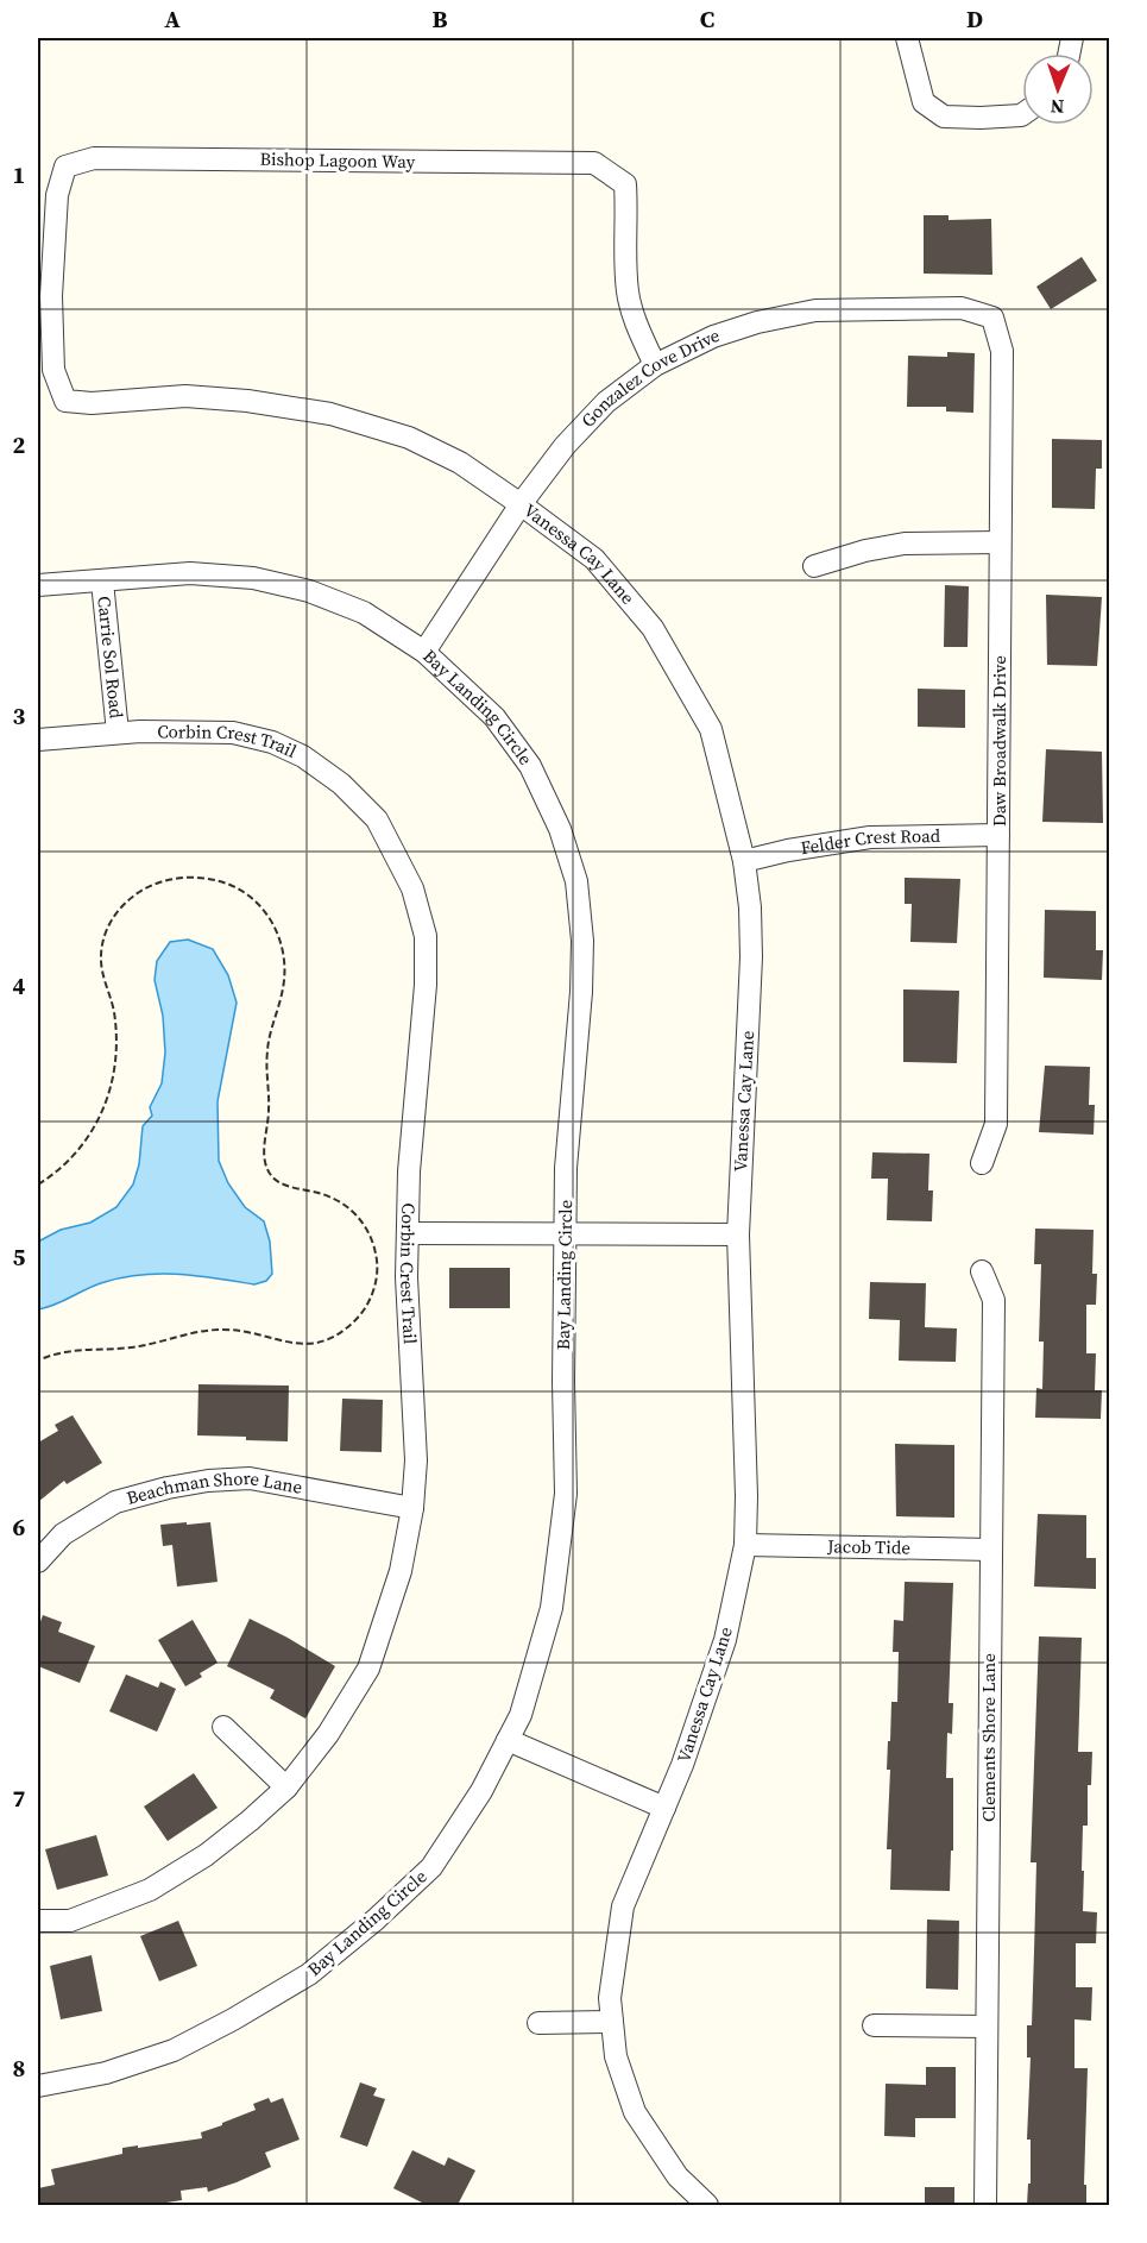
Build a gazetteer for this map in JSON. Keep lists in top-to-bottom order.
{
  "streets": {
    "street": [
      "Bishop Lagoon Way",
      "Gonzalez Cove Drive",
      "Vanessa Cay Lane",
      "Carrie Sol Road",
      "Bay Landing Circle",
      "Daw Broadwalk Drive",
      "Corbin Crest Trail",
      "Felder Crest Road",
      "Beachman Shore Lane",
      "Jacob Tide",
      "Clements Shore Lane"
    ]
  },
  "crossings": [
    ["Bishop Lagoon Way", "Gonzalez Cove Drive"],
    ["Bishop Lagoon Way", "Vanessa Cay Lane"],
    ["Gonzalez Cove Drive", "Vanessa Cay Lane"],
    ["Gonzalez Cove Drive", "Bay Landing Circle"],
    ["Gonzalez Cove Drive", "Daw Broadwalk Drive"],
    ["Vanessa Cay Lane", "Felder Crest Road"],
    ["Vanessa Cay Lane", "Jacob Tide"],
    ["Carrie Sol Road", "Bay Landing Circle"],
    ["Carrie Sol Road", "Corbin Crest Trail"],
    ["Daw Broadwalk Drive", "Felder Crest Road"],
    ["Corbin Crest Trail", "Beachman Shore Lane"],
    ["Jacob Tide", "Clements Shore Lane"]
  ],
  "north": "bottom",
  "grid": {
    "columns": [
      "A",
      "B",
      "C",
      "D"
    ],
    "rows": [
      "1",
      "2",
      "3",
      "4",
      "5",
      "6",
      "7",
      "8"
    ]
  }
}
